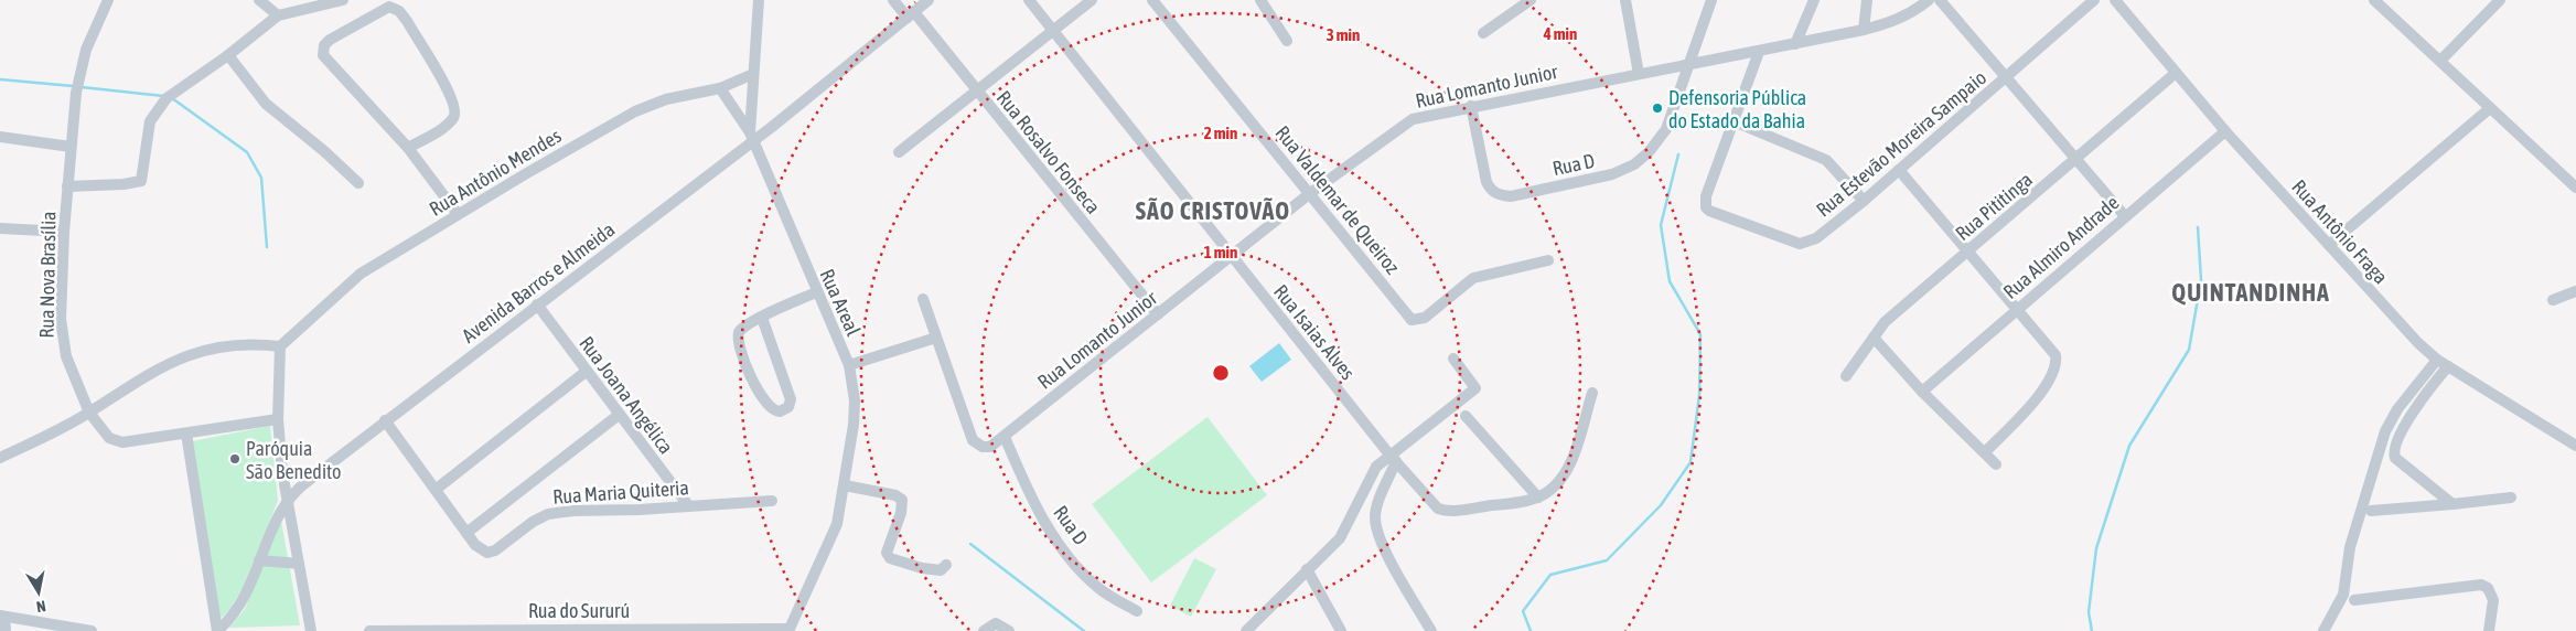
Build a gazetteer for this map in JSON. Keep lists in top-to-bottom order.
{
  "streets": {
    "street": [
      "Rua Lomanto Junior",
      "Rua Estevão Moreira Sampaio",
      "Rua Rosalvo Fonseca",
      "Rua D",
      "Rua Antônio Mendes",
      "Rua Valdemar de Queiroz",
      "Rua Pititinga",
      "Rua Antônio Fraga",
      "Rua Almiro Andrade",
      "Rua Nova Brasília",
      "Avenida Barros e Almeida",
      "Rua Areal",
      "Rua Isaias Alves",
      "Rua Joana Angélica",
      "Rua Maria Quiteria",
      "Rua do Sururú"
    ]
  },
  "crossings": [
    ["Rua Lomanto Junior", "Rua Rosalvo Fonseca"],
    ["Rua Lomanto Junior", "Rua D"],
    ["Rua Lomanto Junior", "Rua Valdemar de Queiroz"],
    ["Rua Lomanto Junior", "Rua Isaias Alves"],
    ["Rua Rosalvo Fonseca", "Avenida Barros e Almeida"],
    ["Rua Pititinga", "Rua Antônio Fraga"],
    ["Rua Antônio Fraga", "Rua Almiro Andrade"],
    ["Avenida Barros e Almeida", "Rua Areal"],
    ["Avenida Barros e Almeida", "Rua Joana Angélica"],
    ["Avenida Barros e Almeida", "Rua Maria Quiteria"],
    ["Rua Areal", "Rua do Sururú"],
    ["Rua Joana Angélica", "Rua Maria Quiteria"]
  ],
  "districts": ["SÃO CRISTOVÃO", "QUINTANDINHA"],
  "places": ["Defensoria Pública do Estado da Bahia", "Paróquia São Benedito"],
  "north": "bottom",
  "rings": [
    "4 min",
    "3 min",
    "2 min",
    "1 min"
  ]
}
